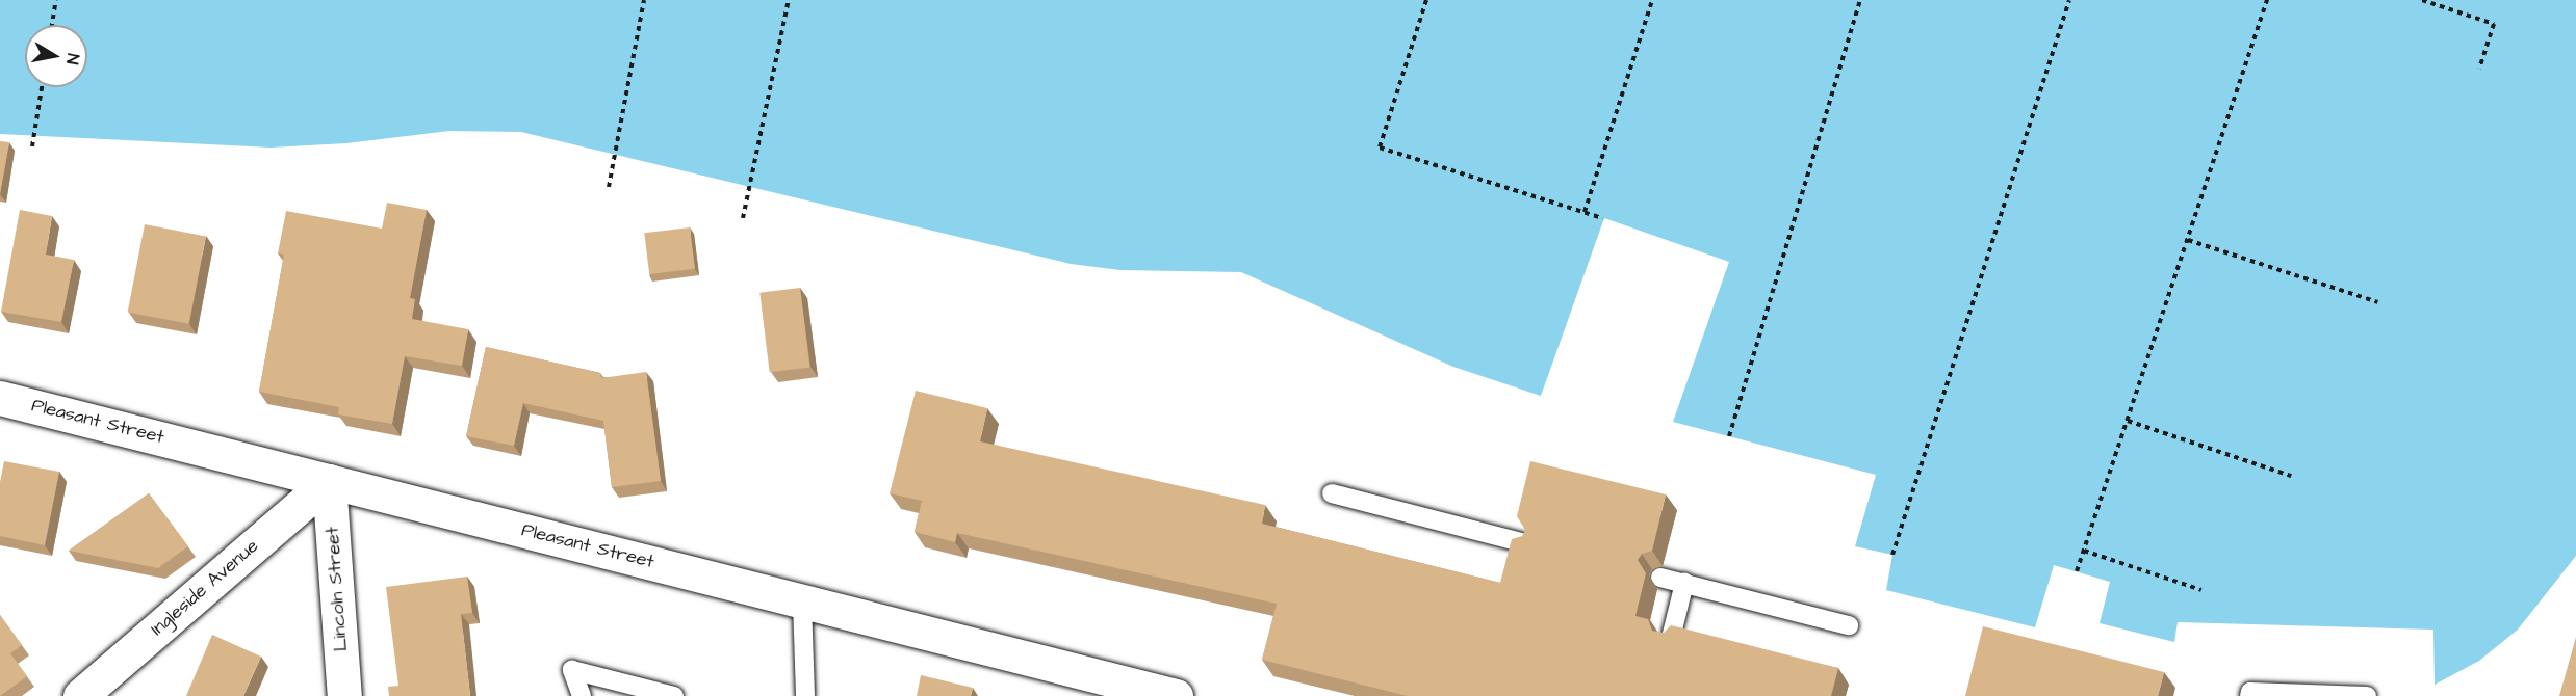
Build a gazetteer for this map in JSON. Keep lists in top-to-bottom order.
{
  "streets": {
    "main road": ["Pleasant Street", "Ingleside Avenue", "Lincoln Street"]
  },
  "crossings": [
    ["Pleasant Street", "Ingleside Avenue"],
    ["Pleasant Street", "Lincoln Street"],
    ["Ingleside Avenue", "Lincoln Street"]
  ],
  "north": "right"
}
